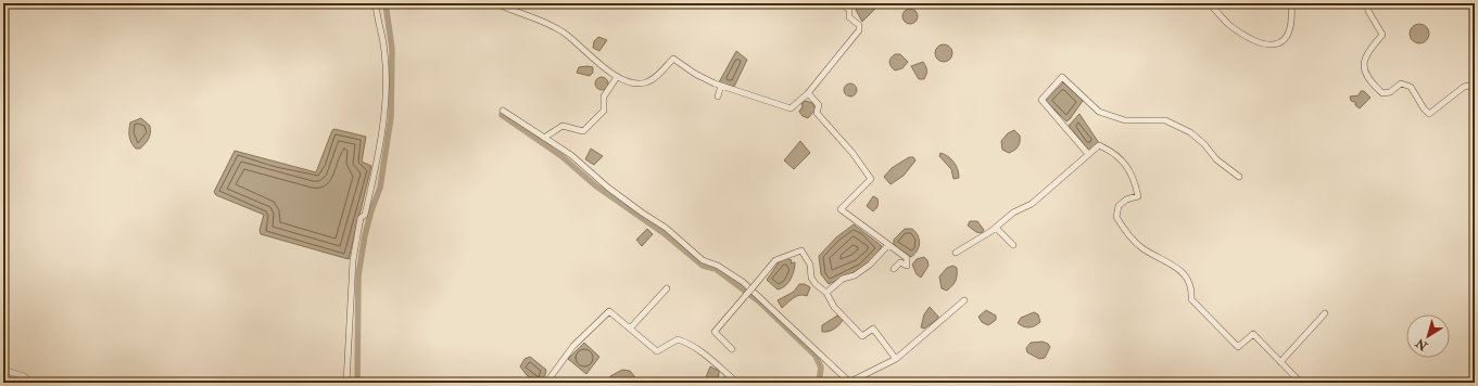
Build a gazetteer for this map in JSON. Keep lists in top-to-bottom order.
{
  "north": "bottom left"
}
